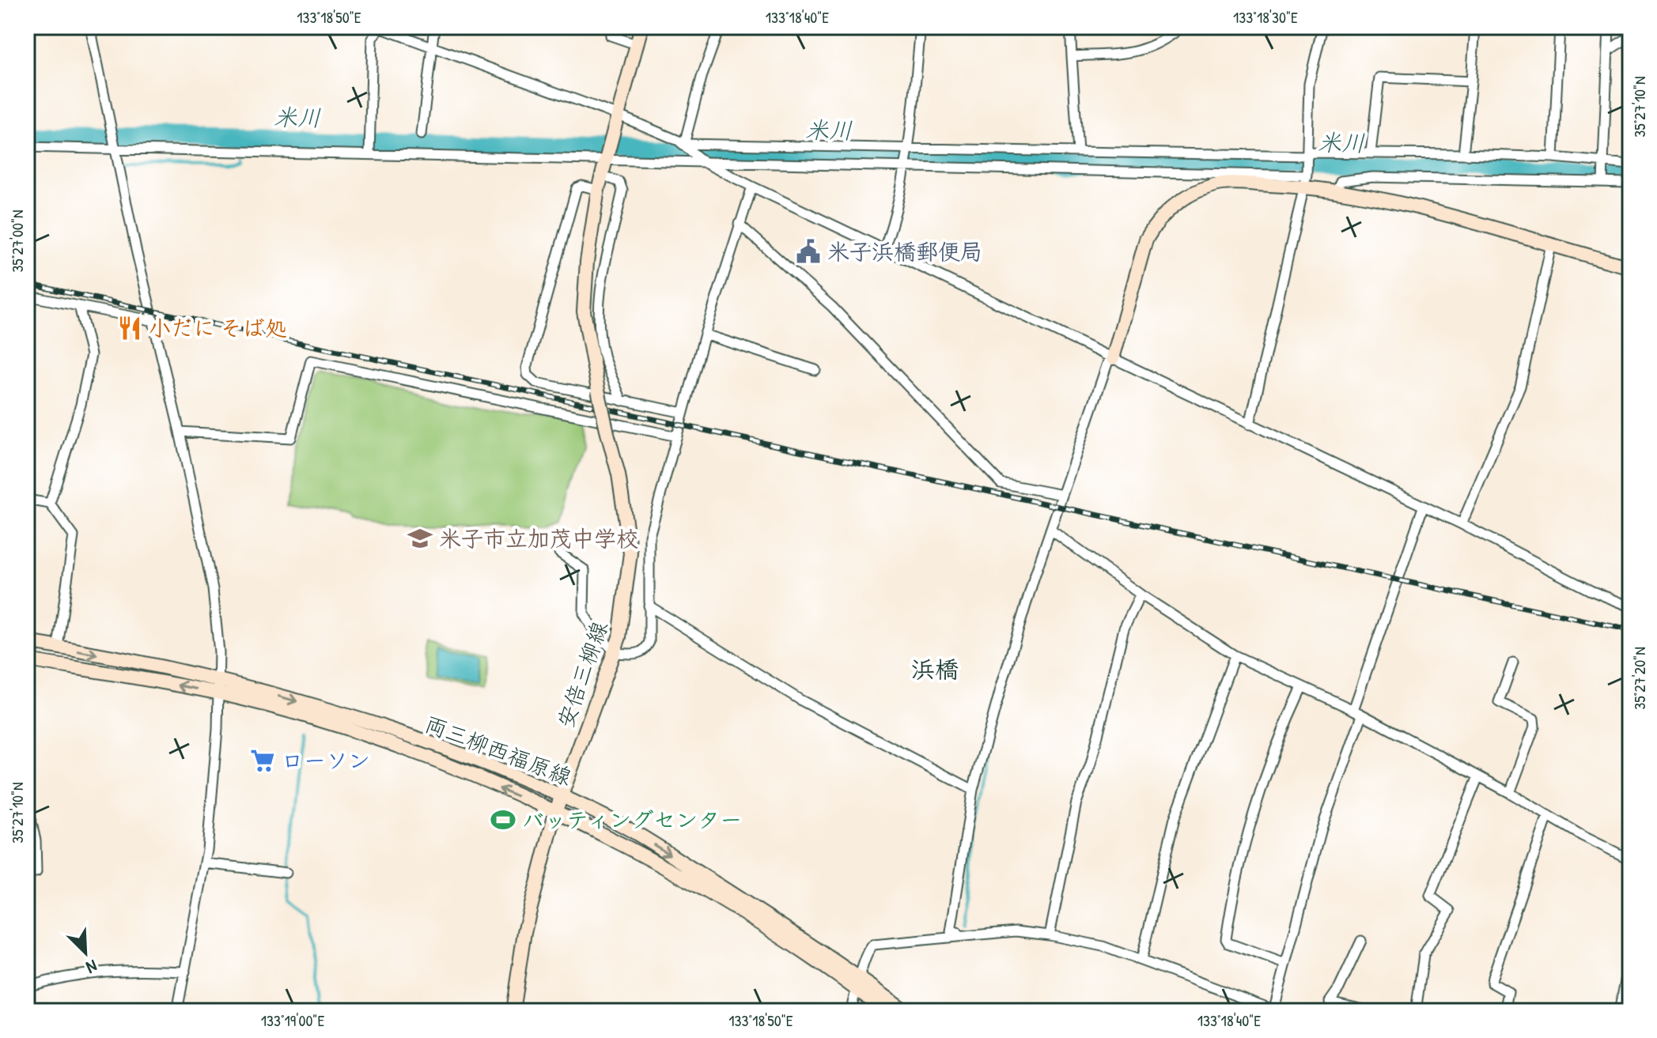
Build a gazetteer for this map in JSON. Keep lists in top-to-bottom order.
{
  "streets": {
    "main road": ["安倍三柳線", "両三柳西福原線"]
  },
  "crossings": [
    ["安倍三柳線", "両三柳西福原線"]
  ],
  "districts": ["浜橋"],
  "water": ["米川"],
  "places": {
    "public building": ["米子浜橋郵便局"],
    "restaurant": ["小だに そば処"],
    "school or university": ["米子市立加茂中学校"],
    "supermarket": ["ローソン"],
    "sports": ["バッティングセンター"]
  },
  "north": "bottom right",
  "coordinates": [
    "133°18'50\"E",
    "133°18'40\"E",
    "133°18'30\"E",
    "35°27'10\"N",
    "35°27'00\"N",
    "35°27'20\"N",
    "133°19'00\"E"
  ]
}
